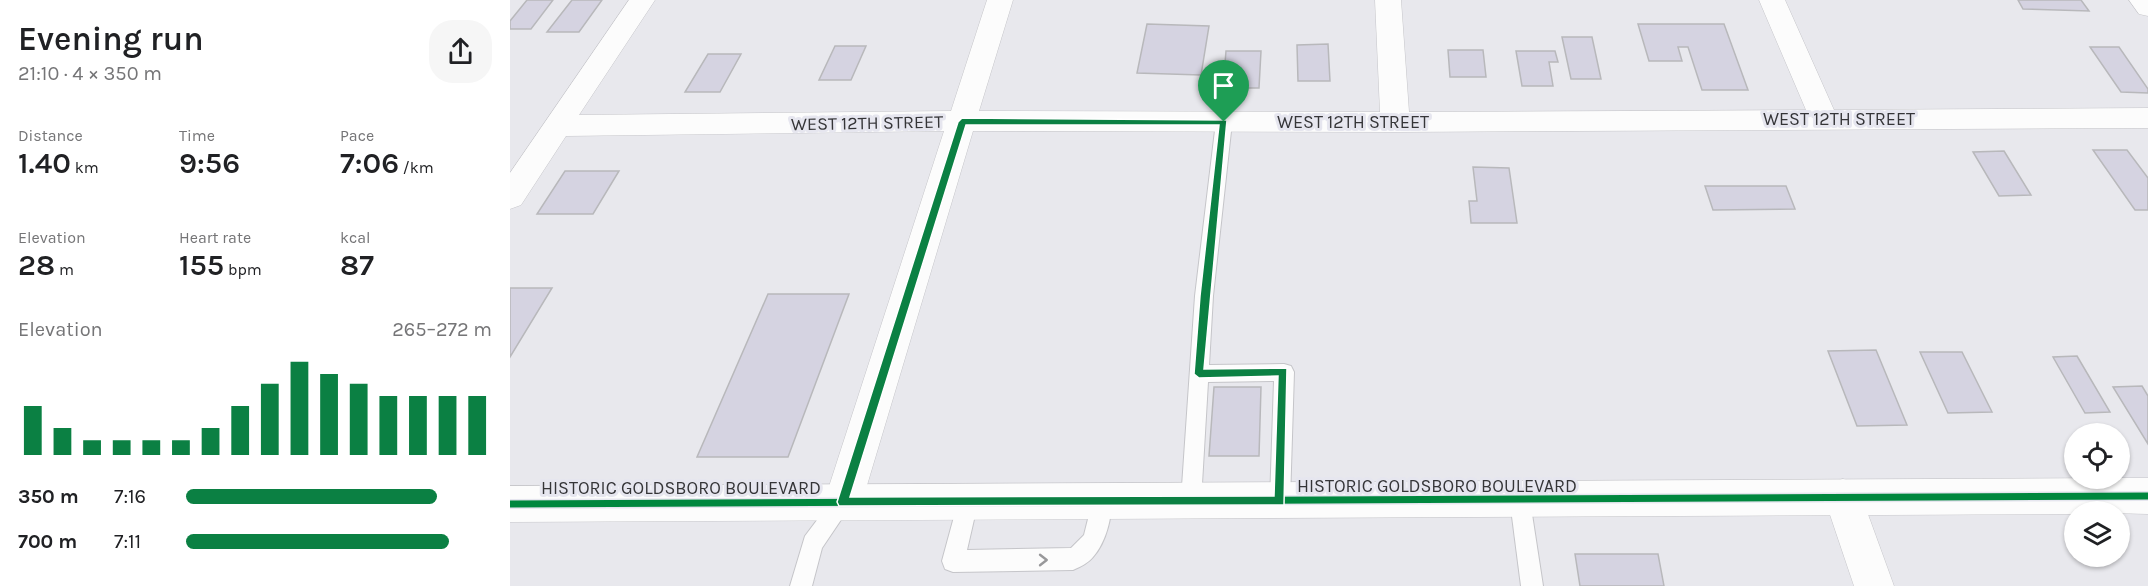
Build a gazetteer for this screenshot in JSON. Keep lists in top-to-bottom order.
{
  "streets": {
    "street": ["WEST 12TH STREET", "HISTORIC GOLDSBORO BOULEVARD"]
  },
  "page": {
    "heading": ["Evening run", "21:10 · 4 × 350 m"],
    "stats": [
      ["Distance", "1.40 km"],
      ["Time", "9:56"],
      ["Pace", "7:06 /km"],
      ["Elevation", "28 m"],
      ["Heart rate", "155 bpm"],
      ["kcal", "87"]
    ],
    "chart": ["Elevation", "265–272 m"],
    "list": [
      {
        "name": "350 m",
        "note": "7:16"
      },
      {
        "name": "700 m",
        "note": "7:11"
      }
    ]
  }
}
